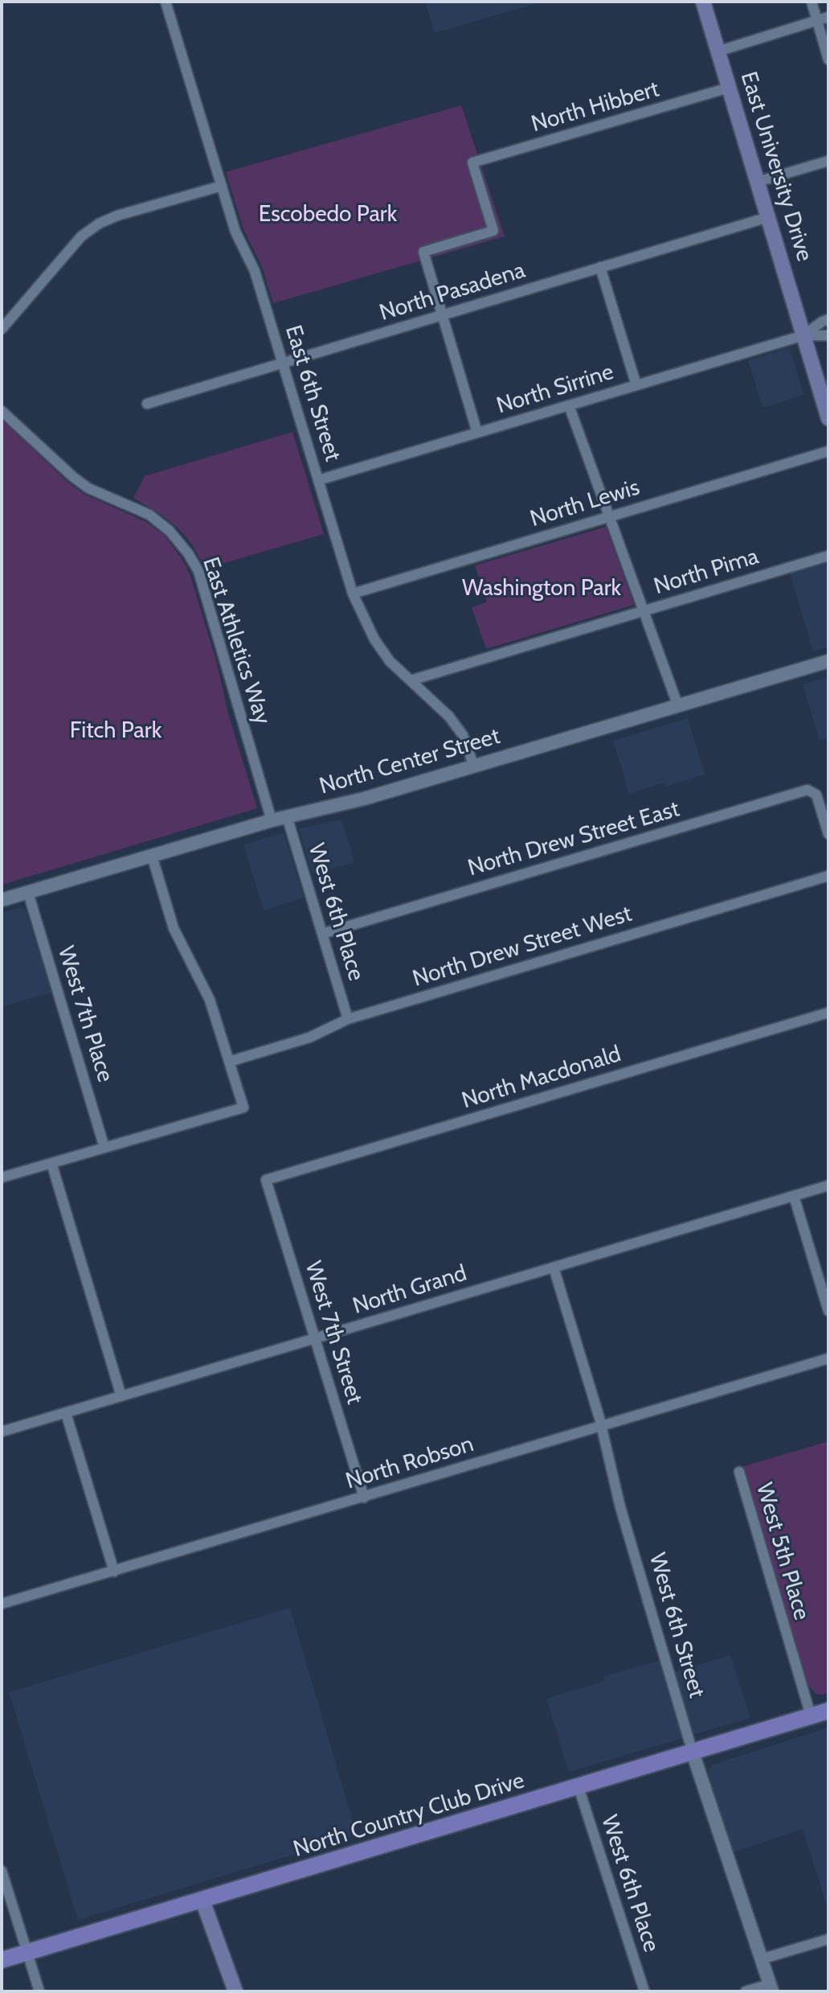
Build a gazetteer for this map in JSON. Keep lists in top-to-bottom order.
{
  "streets": {
    "main road": ["East University Drive", "North Country Club Drive"],
    "street": [
      "North Hibbert",
      "North Pasadena",
      "North Sirrine",
      "East 6th Street",
      "North Lewis",
      "North Pima",
      "East Athletics Way",
      "North Center Street",
      "North Drew Street East",
      "West 6th Place",
      "North Drew Street West",
      "West 7th Place",
      "North Macdonald",
      "North Grand",
      "West 7th Street",
      "North Robson",
      "West 5th Place",
      "West 6th Street"
    ]
  },
  "crossings": [
    ["North Hibbert", "East University Drive"],
    ["North Hibbert", "North Pasadena"],
    ["East University Drive", "North Pasadena"],
    ["East University Drive", "North Sirrine"],
    ["North Pasadena", "East 6th Street"],
    ["North Sirrine", "East 6th Street"],
    ["East 6th Street", "North Lewis"],
    ["East 6th Street", "North Pima"],
    ["East 6th Street", "North Center Street"],
    ["East Athletics Way", "North Center Street"],
    ["North Center Street", "West 6th Place"],
    ["North Center Street", "West 7th Place"],
    ["North Drew Street East", "West 6th Place"],
    ["West 6th Place", "North Drew Street West"],
    ["West 6th Place", "North Country Club Drive"],
    ["North Macdonald", "West 7th Street"],
    ["North Grand", "West 7th Street"],
    ["North Grand", "West 6th Street"],
    ["West 7th Street", "North Robson"],
    ["North Robson", "West 6th Street"],
    ["West 5th Place", "North Country Club Drive"],
    ["West 6th Street", "North Country Club Drive"]
  ],
  "parks": ["Escobedo Park", "Washington Park", "Fitch Park"]
}
